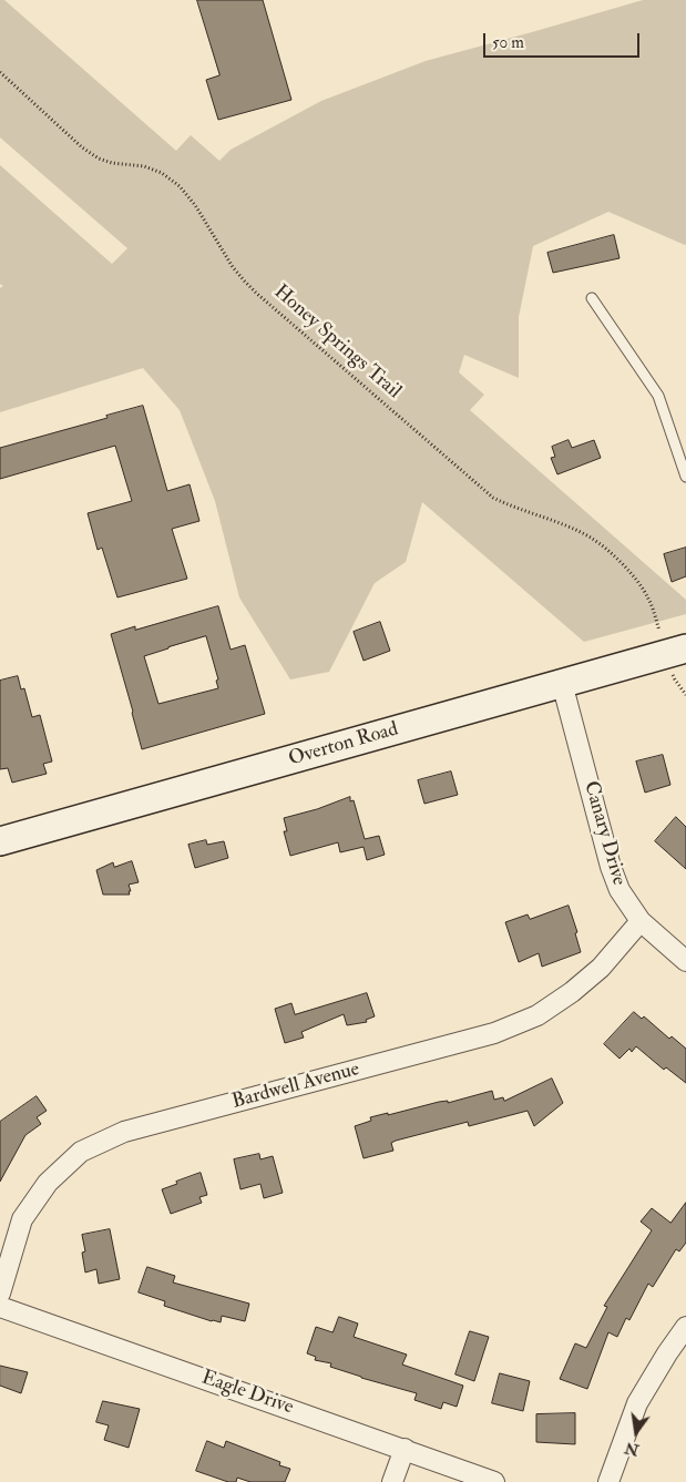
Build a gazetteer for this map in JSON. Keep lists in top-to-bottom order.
{
  "streets": {
    "street": [
      "Overton Road",
      "Canary Drive",
      "Bardwell Avenue",
      "Eagle Drive"
    ],
    "path": ["Honey Springs Trail"]
  },
  "crossings": [
    ["Overton Road", "Canary Drive"],
    ["Canary Drive", "Bardwell Avenue"]
  ],
  "scale_bar": "50 m",
  "north": "bottom"
}
